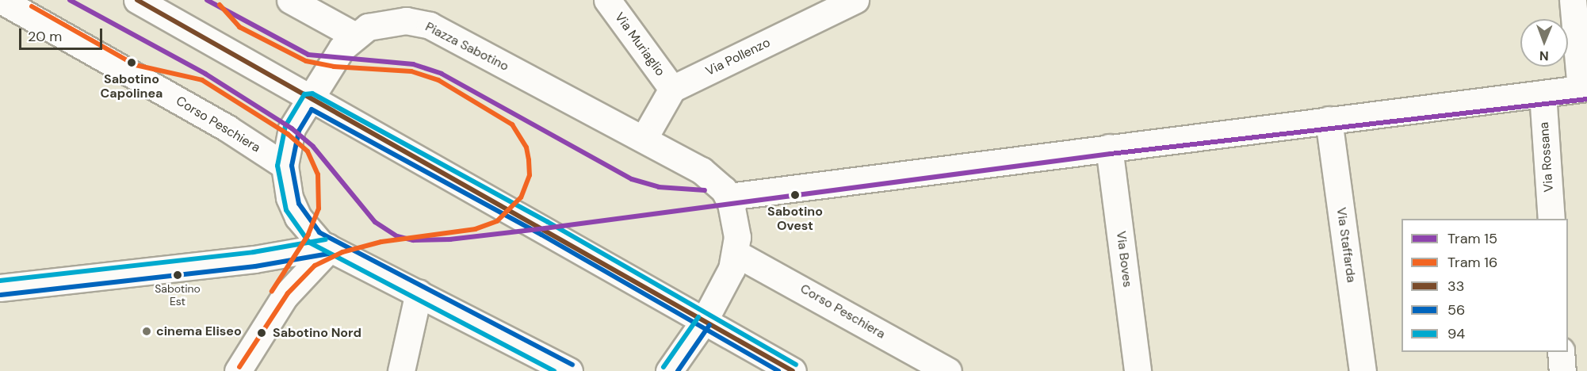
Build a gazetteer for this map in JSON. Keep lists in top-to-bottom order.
{
  "streets": {
    "street": [
      "Via Muriaglio",
      "Piazza Sabotino",
      "Via Pollenzo",
      "Corso Peschiera",
      "Via Rossana",
      "Via Staffarda",
      "Via Boves"
    ]
  },
  "crossings": [
    ["Via Muriaglio", "Via Pollenzo"],
    ["Piazza Sabotino", "Corso Peschiera"]
  ],
  "places": [
    "Sabotino Capolinea",
    "Sabotino Ovest",
    "Sabotino Est",
    "cinema Eliseo",
    "Sabotino Nord"
  ],
  "lines": [
    "tram line 15",
    "transit line 33",
    "tram line 16",
    "transit line 94",
    "transit line 56"
  ],
  "legend": [
    "Tram 15",
    "Tram 16",
    "33",
    "56",
    "94"
  ],
  "scale_bar": "20 m",
  "north": "bottom"
}
